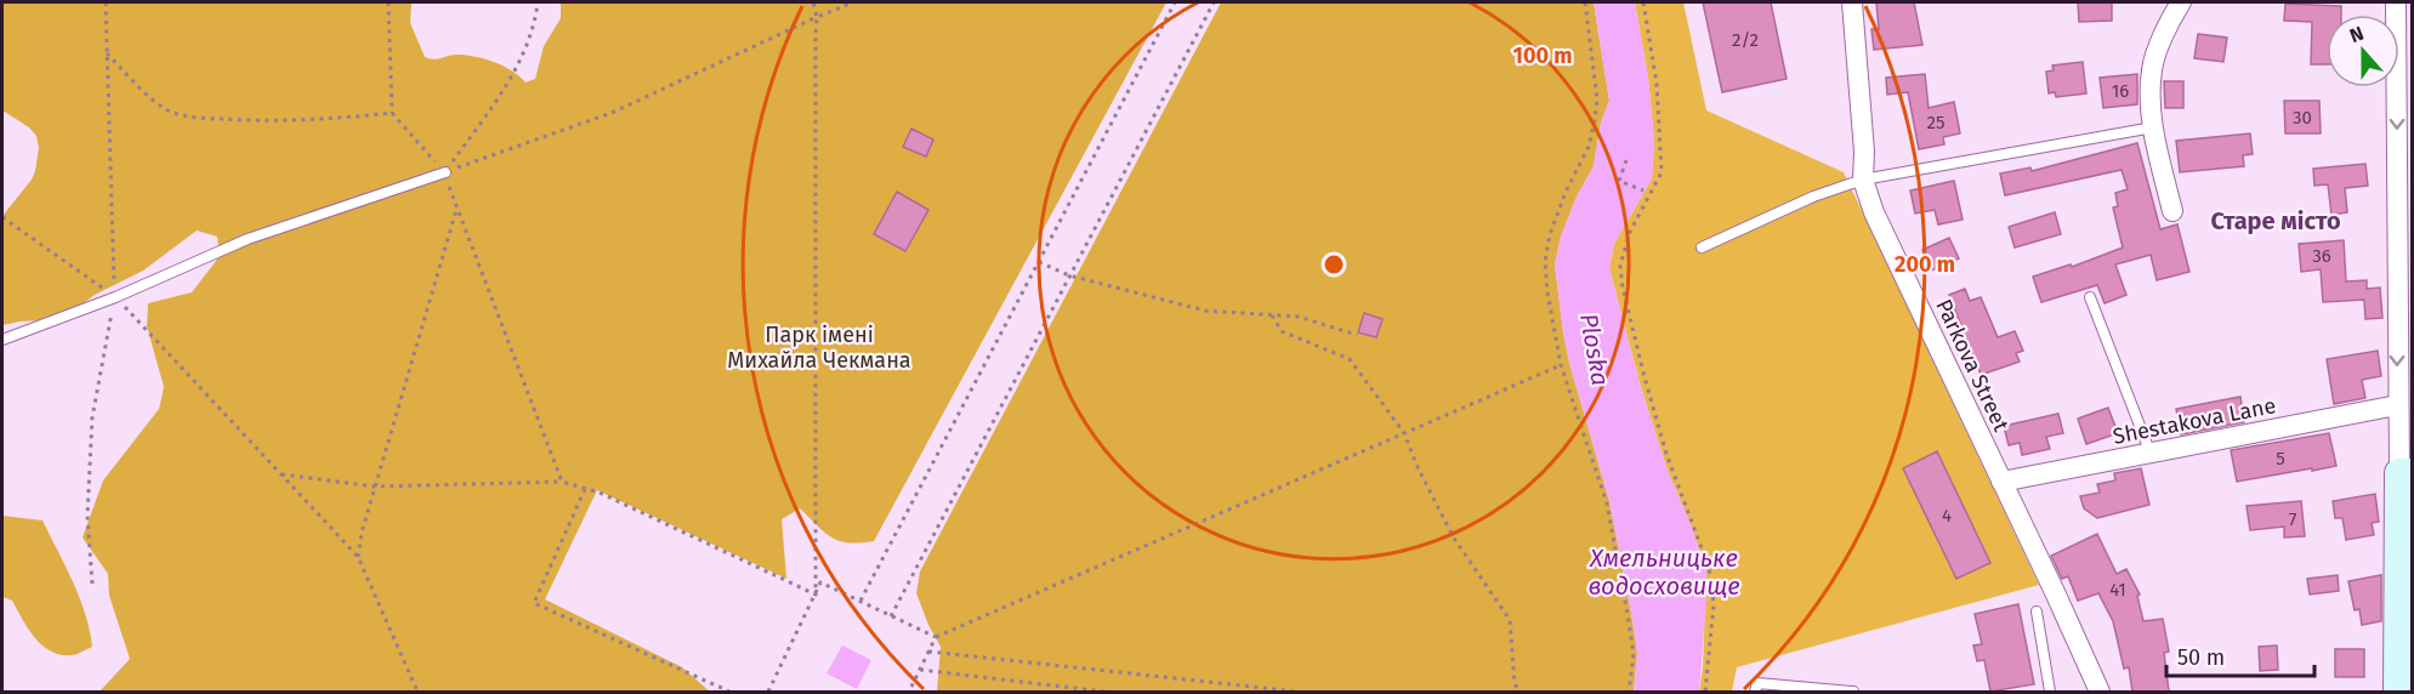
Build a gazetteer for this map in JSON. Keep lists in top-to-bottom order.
{
  "streets": {
    "street": ["Parkova Street", "Shestakova Lane"]
  },
  "crossings": [
    ["Parkova Street", "Shestakova Lane"]
  ],
  "districts": ["Старе місто"],
  "water": ["Ploska", "Хмельницьке водосховище"],
  "parks": ["Парк імені Михайла Чекмана"],
  "house_numbers": [
    "2/2",
    "16",
    "30",
    "25",
    "36",
    "5",
    "4",
    "7",
    "41"
  ],
  "scale_bar": "50 m",
  "north": "top",
  "rings": ["100 m", "200 m"]
}
